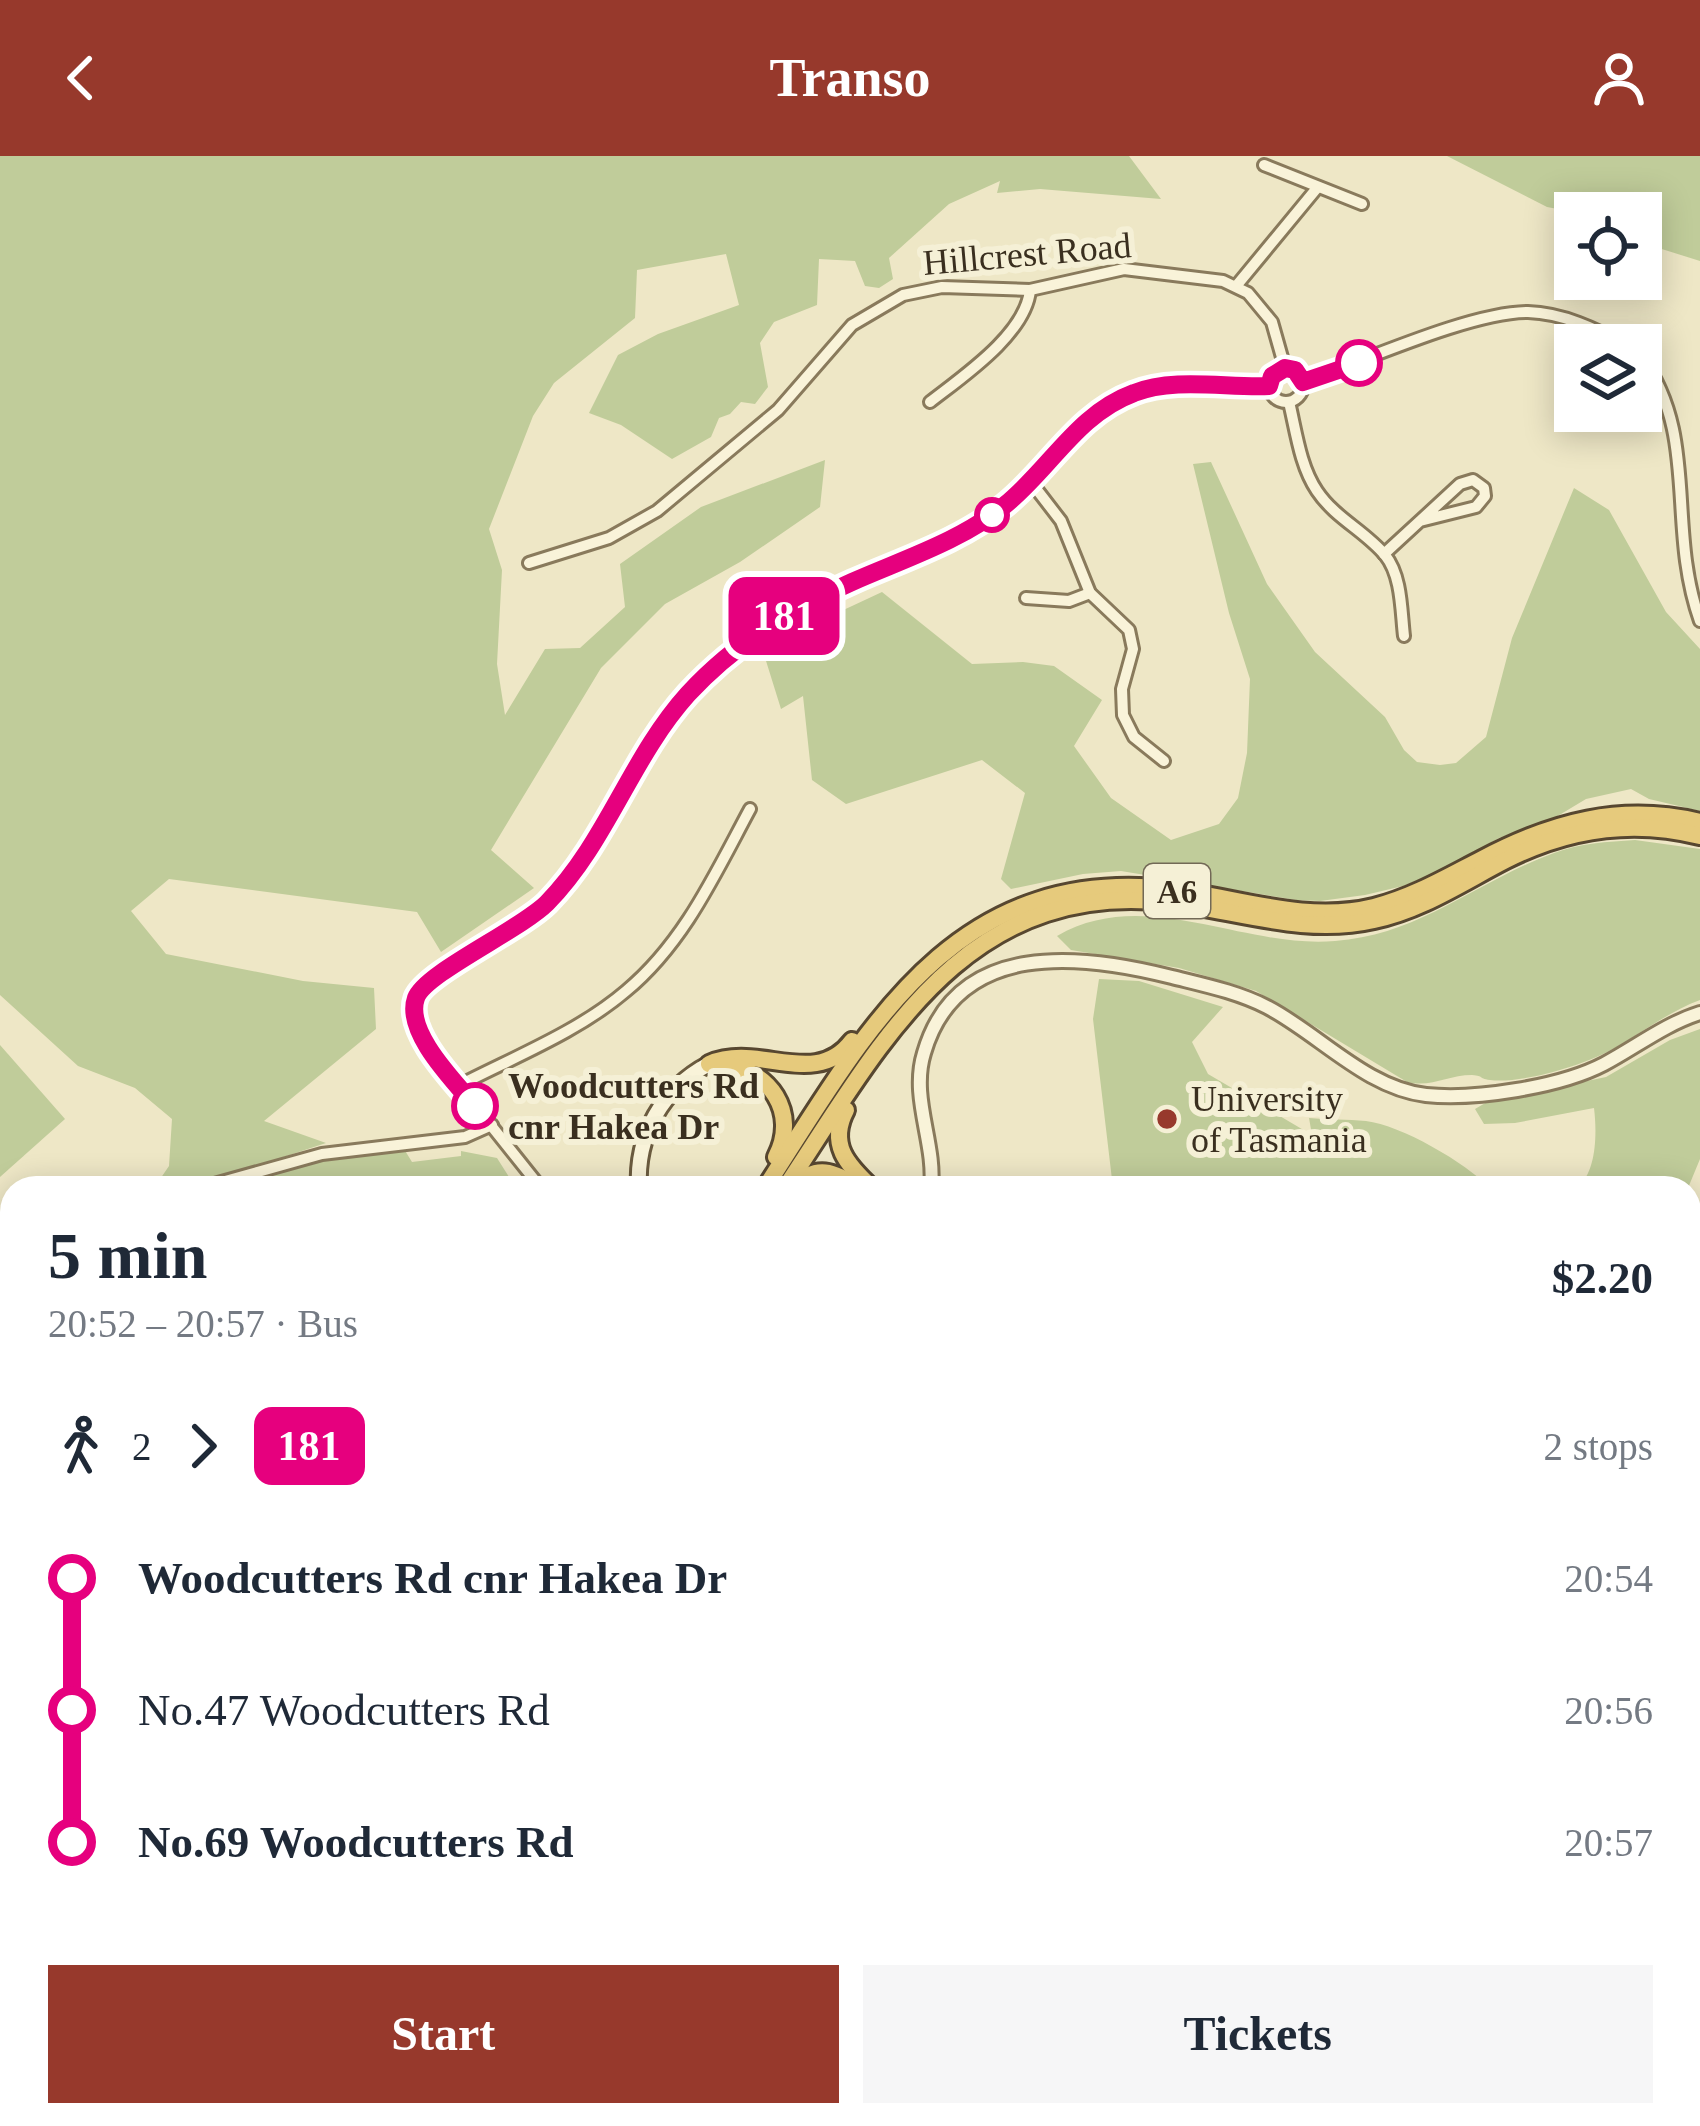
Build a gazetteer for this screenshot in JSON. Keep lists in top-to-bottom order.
{
  "streets": {
    "highway": ["A6"],
    "street": ["Hillcrest Road"]
  },
  "places": ["Woodcutters Rd cnr Hakea Dr", "University of Tasmania"],
  "lines": ["bus line 181"],
  "page": {
    "header": "Transo",
    "on_map": "181",
    "heading": ["5 min", "20:52 – 20:57 · Bus", "$2.20"],
    "legs": ["2", "181", "2 stops"],
    "list": [
      {
        "name": "Woodcutters Rd cnr Hakea Dr",
        "value": "20:54"
      },
      {
        "name": "No.47 Woodcutters Rd",
        "value": "20:56"
      },
      {
        "name": "No.69 Woodcutters Rd",
        "value": "20:57"
      }
    ],
    "buttons": ["Start", "Tickets"]
  }
}
